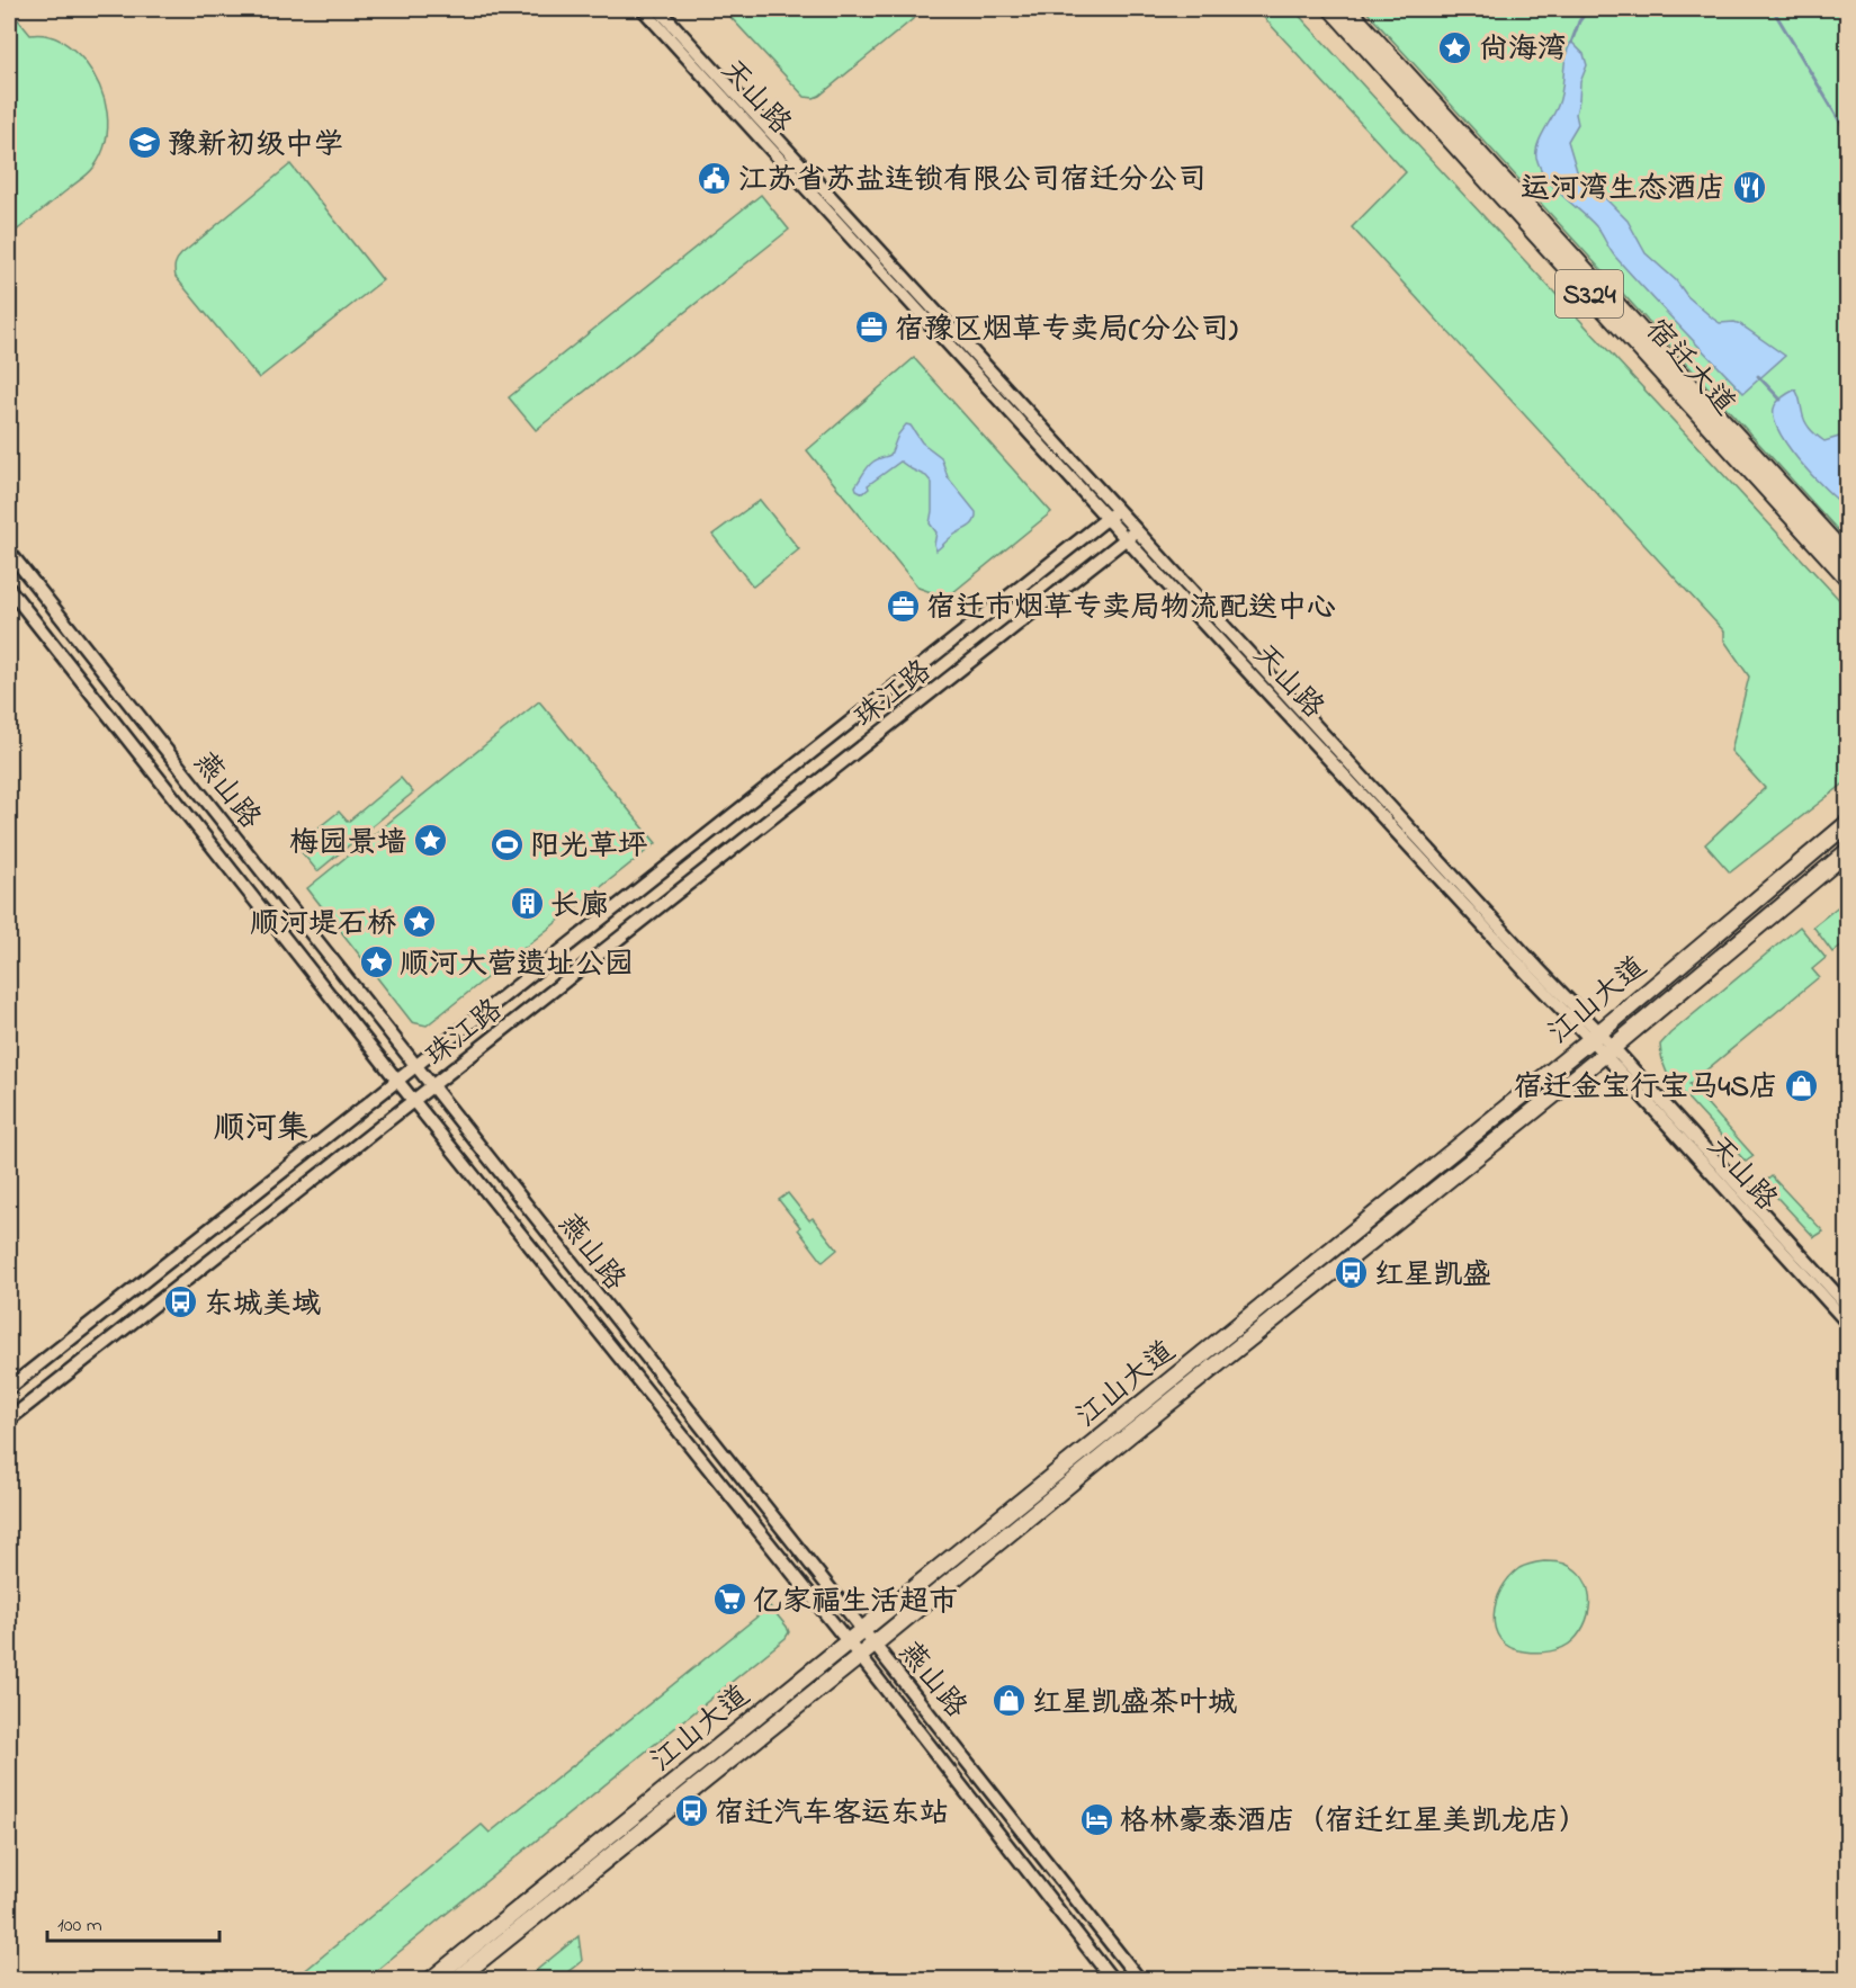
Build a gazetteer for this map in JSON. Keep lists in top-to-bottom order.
{
  "streets": {
    "main road": ["S324", "宿迁大道", "江山大道"],
    "street": ["天山路", "珠江路", "燕山路"]
  },
  "crossings": [
    ["天山路", "珠江路"],
    ["天山路", "江山大道"],
    ["珠江路", "燕山路"],
    ["燕山路", "江山大道"]
  ],
  "districts": ["顺河集"],
  "places": {
    "place": [
      "尚海湾",
      "梅园景墙",
      "顺河堤石桥",
      "顺河大营遗址公园"
    ],
    "school or university": ["豫新初级中学"],
    "public building": ["江苏省苏盐连锁有限公司宿迁分公司"],
    "restaurant": ["运河湾生态酒店"],
    "office": ["宿豫区烟草专卖局(分公司)", "宿迁市烟草专卖局物流配送中心"],
    "sports": ["阳光草坪"],
    "building": ["长廊"],
    "shop": ["宿迁金宝行宝马4S店", "红星凯盛茶叶城"],
    "bus stop": ["红星凯盛", "东城美域", "宿迁汽车客运东站"],
    "supermarket": ["亿家福生活超市"],
    "hotel": ["格林豪泰酒店（宿迁红星美凯龙店）"]
  },
  "scale_bar": "100 m"
}
